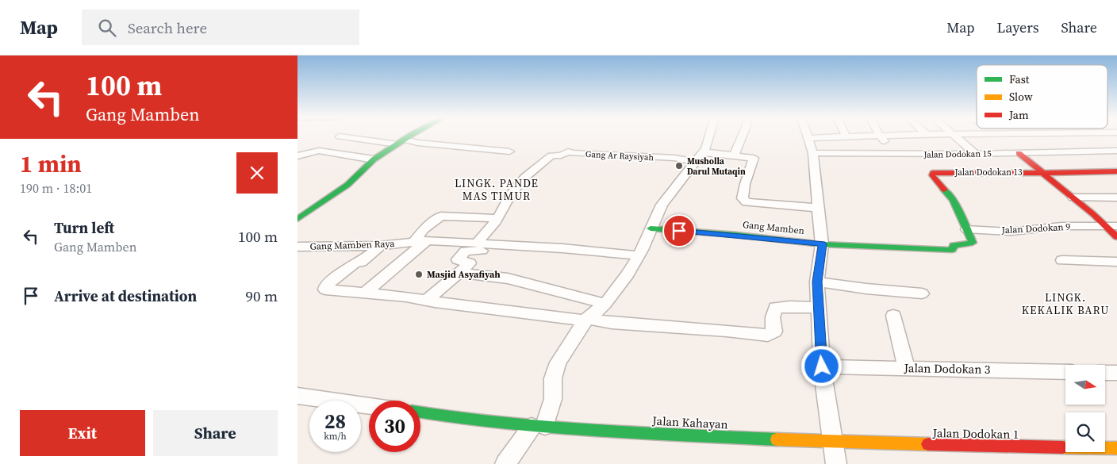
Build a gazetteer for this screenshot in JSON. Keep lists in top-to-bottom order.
{
  "streets": {
    "street": [
      "Jalan Dodokan 15",
      "Gang Ar Raysiyah",
      "Jalan Dodokan 13",
      "Gang Mamben",
      "Jalan Dodokan 9",
      "Gang Mamben Raya",
      "Jalan Dodokan 3",
      "Jalan Kahayan",
      "Jalan Dodokan 1"
    ]
  },
  "crossings": [
    ["Jalan Dodokan 13", "Gang Mamben"],
    ["Jalan Dodokan 13", "Jalan Dodokan 9"],
    ["Gang Mamben", "Jalan Dodokan 9"],
    ["Jalan Kahayan", "Jalan Dodokan 1"]
  ],
  "districts": ["LINGK. PANDE MAS TIMUR", "LINGK. KEKALIK BARU"],
  "places": ["Musholla Darul Mutaqin", "Masjid Asyafiyah"],
  "legend": ["Fast", "Slow", "Jam"],
  "north": "right",
  "page": {
    "header": "Map",
    "search": "Search here",
    "nav": ["Map", "Layers", "Share"],
    "turn": ["100 m", "Gang Mamben"],
    "heading": ["1 min", "190 m · 18:01"],
    "list": [
      {
        "name": "Turn left",
        "note": "Gang Mamben",
        "value": "100 m"
      },
      {
        "name": "Arrive at destination",
        "value": "90 m"
      }
    ],
    "speed": "28 km/h",
    "limit": "30",
    "buttons": ["Exit", "Share"]
  }
}
